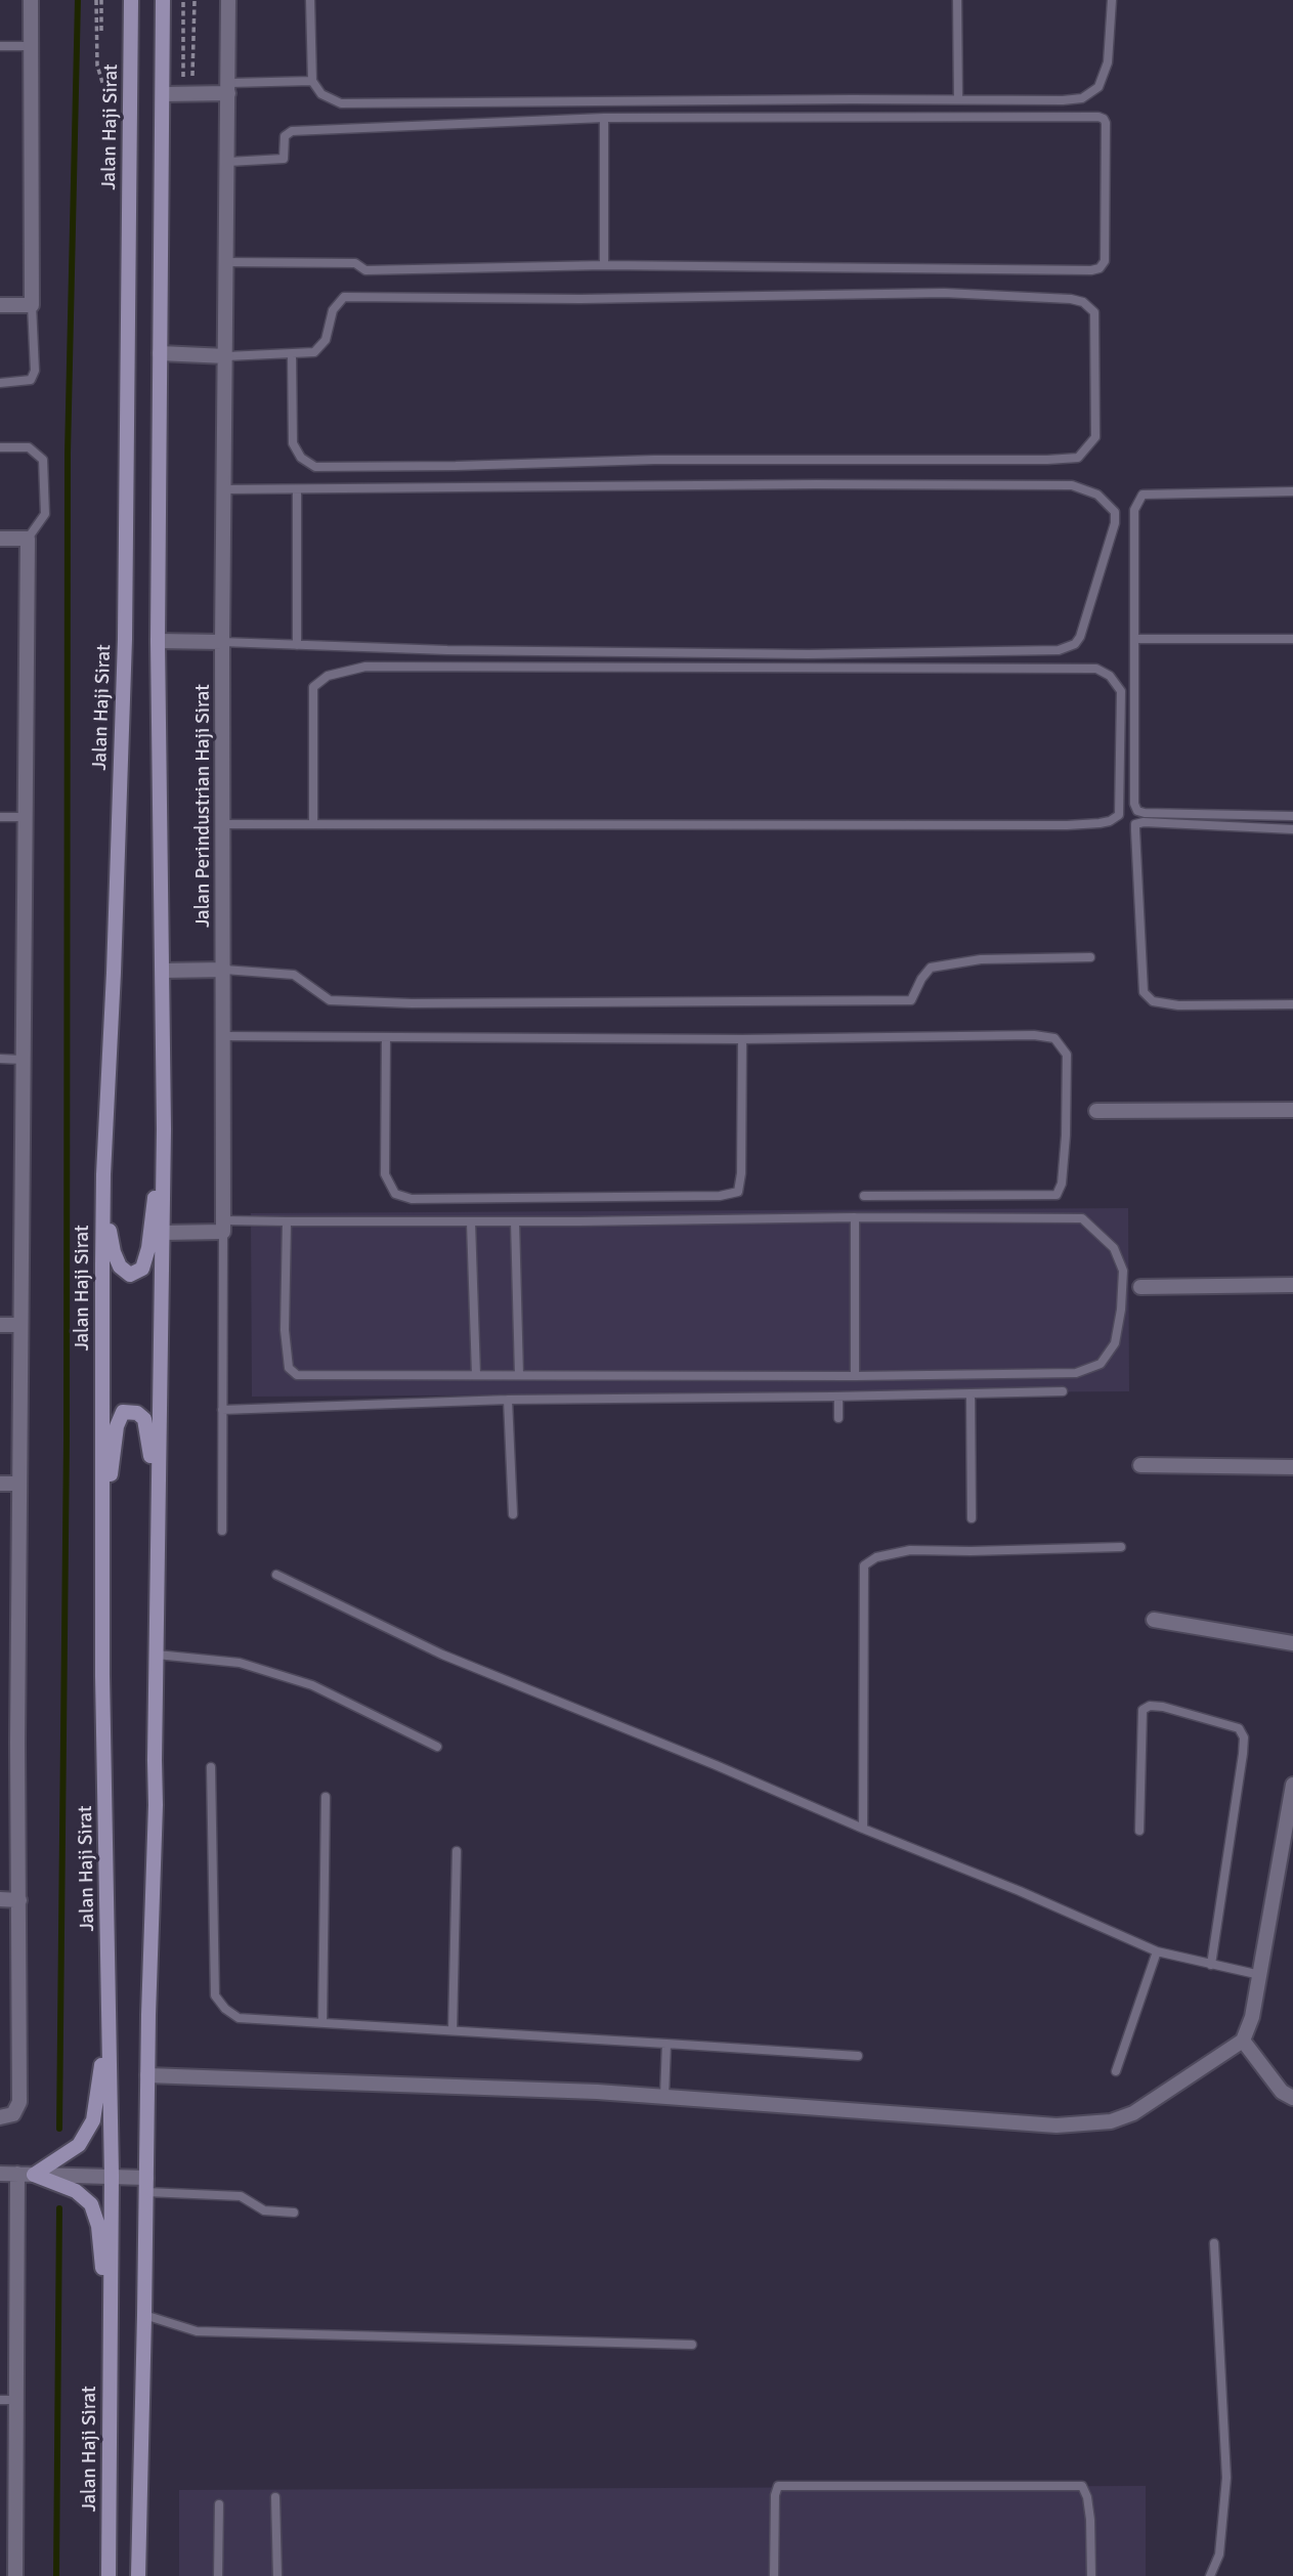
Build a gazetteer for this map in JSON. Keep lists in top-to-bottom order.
{
  "streets": {
    "main road": ["Jalan Haji Sirat"],
    "street": ["Jalan Perindustrian Haji Sirat"]
  }
}
